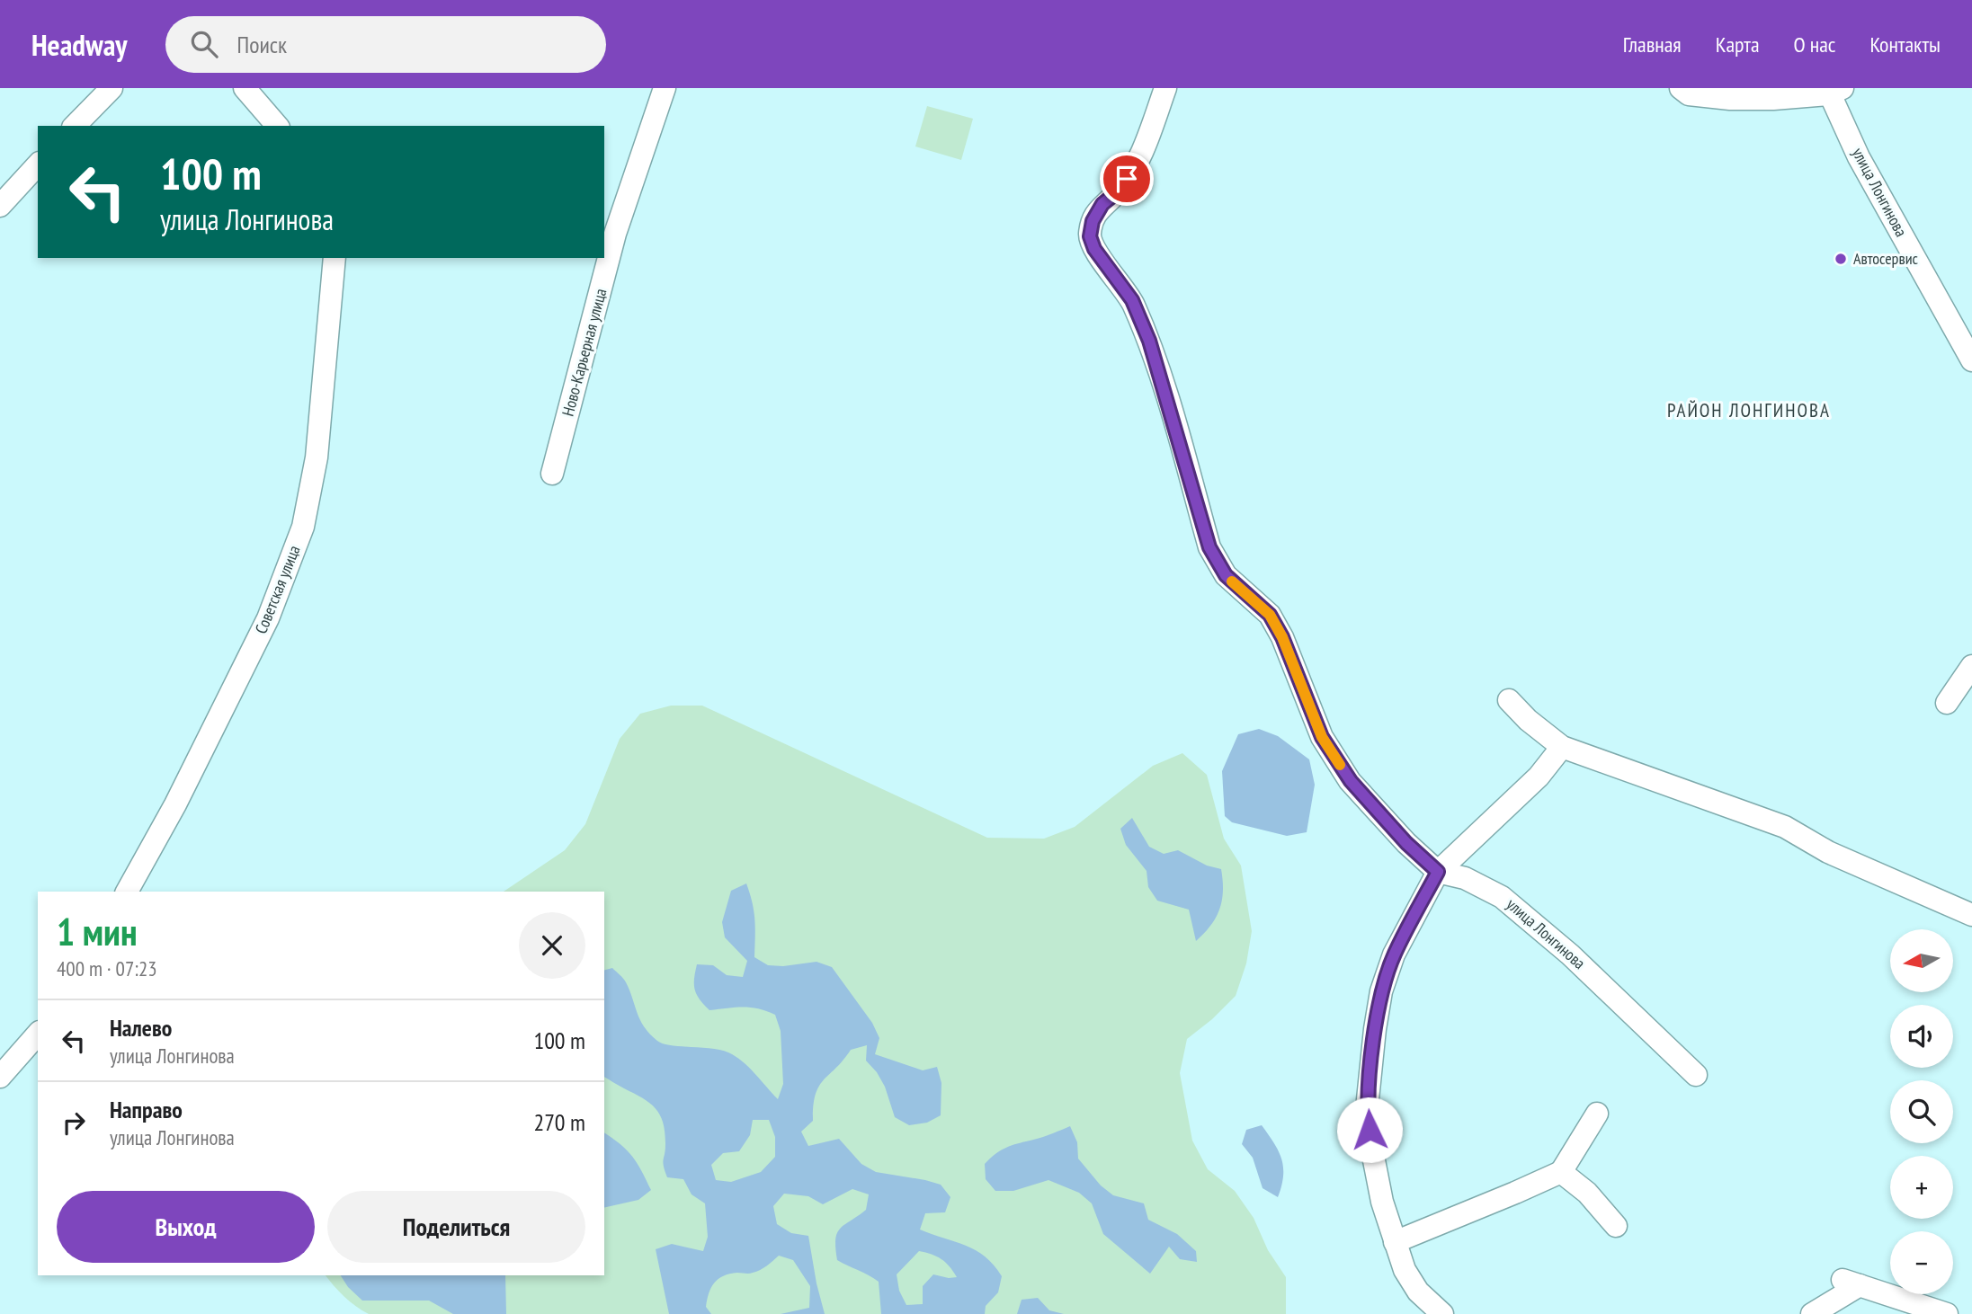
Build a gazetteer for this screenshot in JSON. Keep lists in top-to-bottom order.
{
  "streets": {
    "street": ["улица Лонгинова", "Ново-Карьерная улица", "Советская улица"]
  },
  "districts": ["РАЙОН ЛОНГИНОВА"],
  "places": ["Автосервис"],
  "north": "left",
  "page": {
    "header": "Headway",
    "search": "Поиск",
    "nav": [
      "Главная",
      "Карта",
      "О нас",
      "Контакты"
    ],
    "turn": ["100 m", "улица Лонгинова"],
    "heading": ["1 мин", "400 m · 07:23"],
    "map_buttons": ["+", "−"],
    "list": [
      {
        "name": "Налево",
        "note": "улица Лонгинова",
        "value": "100 m"
      },
      {
        "name": "Направо",
        "note": "улица Лонгинова",
        "value": "270 m"
      }
    ],
    "buttons": ["Выход", "Поделиться"]
  }
}
